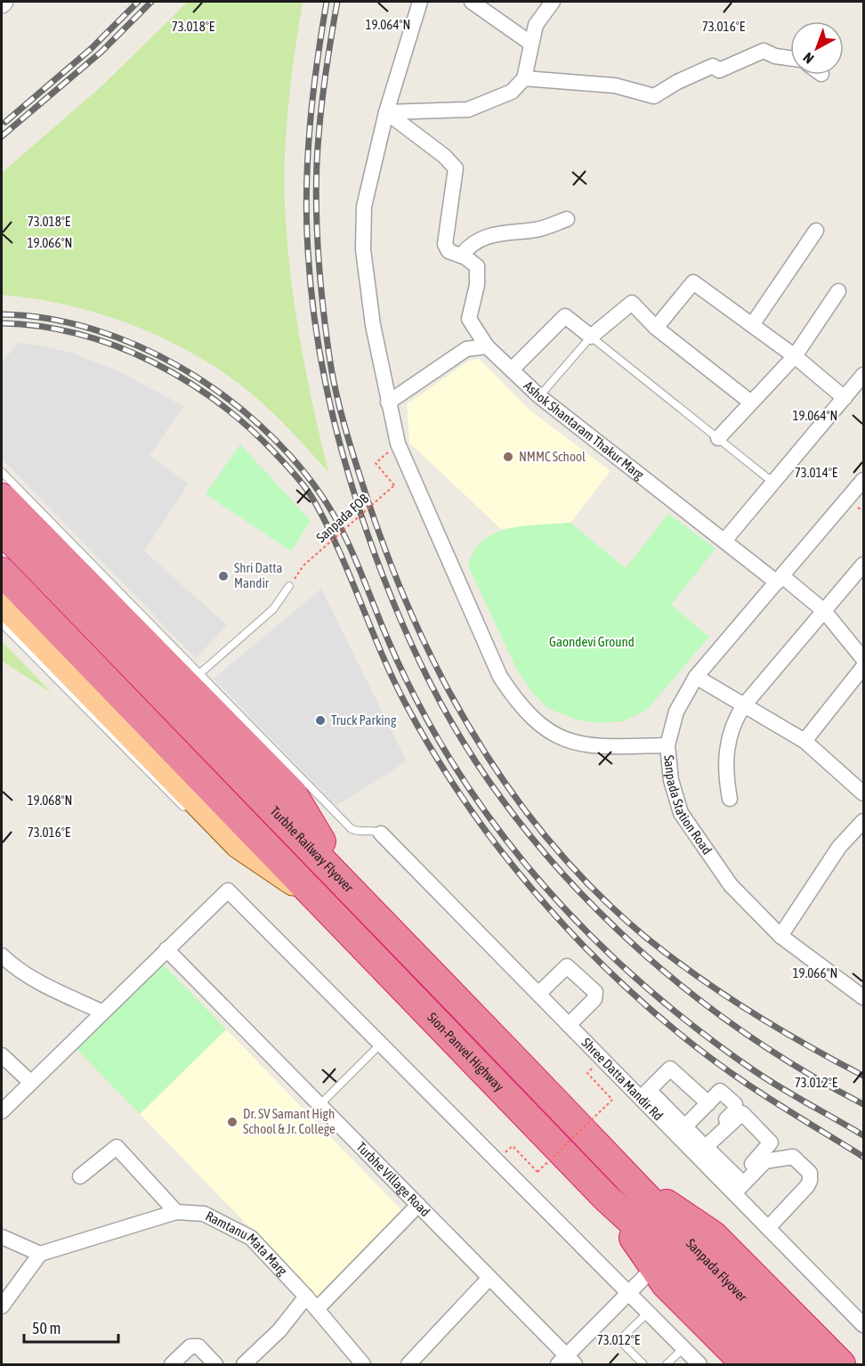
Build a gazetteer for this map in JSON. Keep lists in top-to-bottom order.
{
  "streets": {
    "highway": ["Turbhe Railway Flyover", "Sion-Panvel Highway", "Sanpada Flyover"],
    "street": [
      "Ashok Shantaram Thakur Marg",
      "Sanpada Station Road",
      "Shree Datta Mandir Rd",
      "Turbhe Village Road",
      "Ramtanu Mata Marg"
    ],
    "path": ["Sanpada FOB"]
  },
  "crossings": [
    ["Ashok Shantaram Thakur Marg", "Sanpada Station Road"],
    ["Sion-Panvel Highway", "Sanpada Flyover"]
  ],
  "parks": ["Gaondevi Ground"],
  "places": [
    "NMMC School",
    "Shri Datta Mandir",
    "Truck Parking",
    "Dr. SV Samant High School & Jr. College"
  ],
  "scale_bar": "50 m",
  "north": "bottom left",
  "coordinates": [
    "19.064°N",
    "73.016°E",
    "73.018°E",
    "19.066°N",
    "73.014°E",
    "19.068°N",
    "73.012°E"
  ]
}
